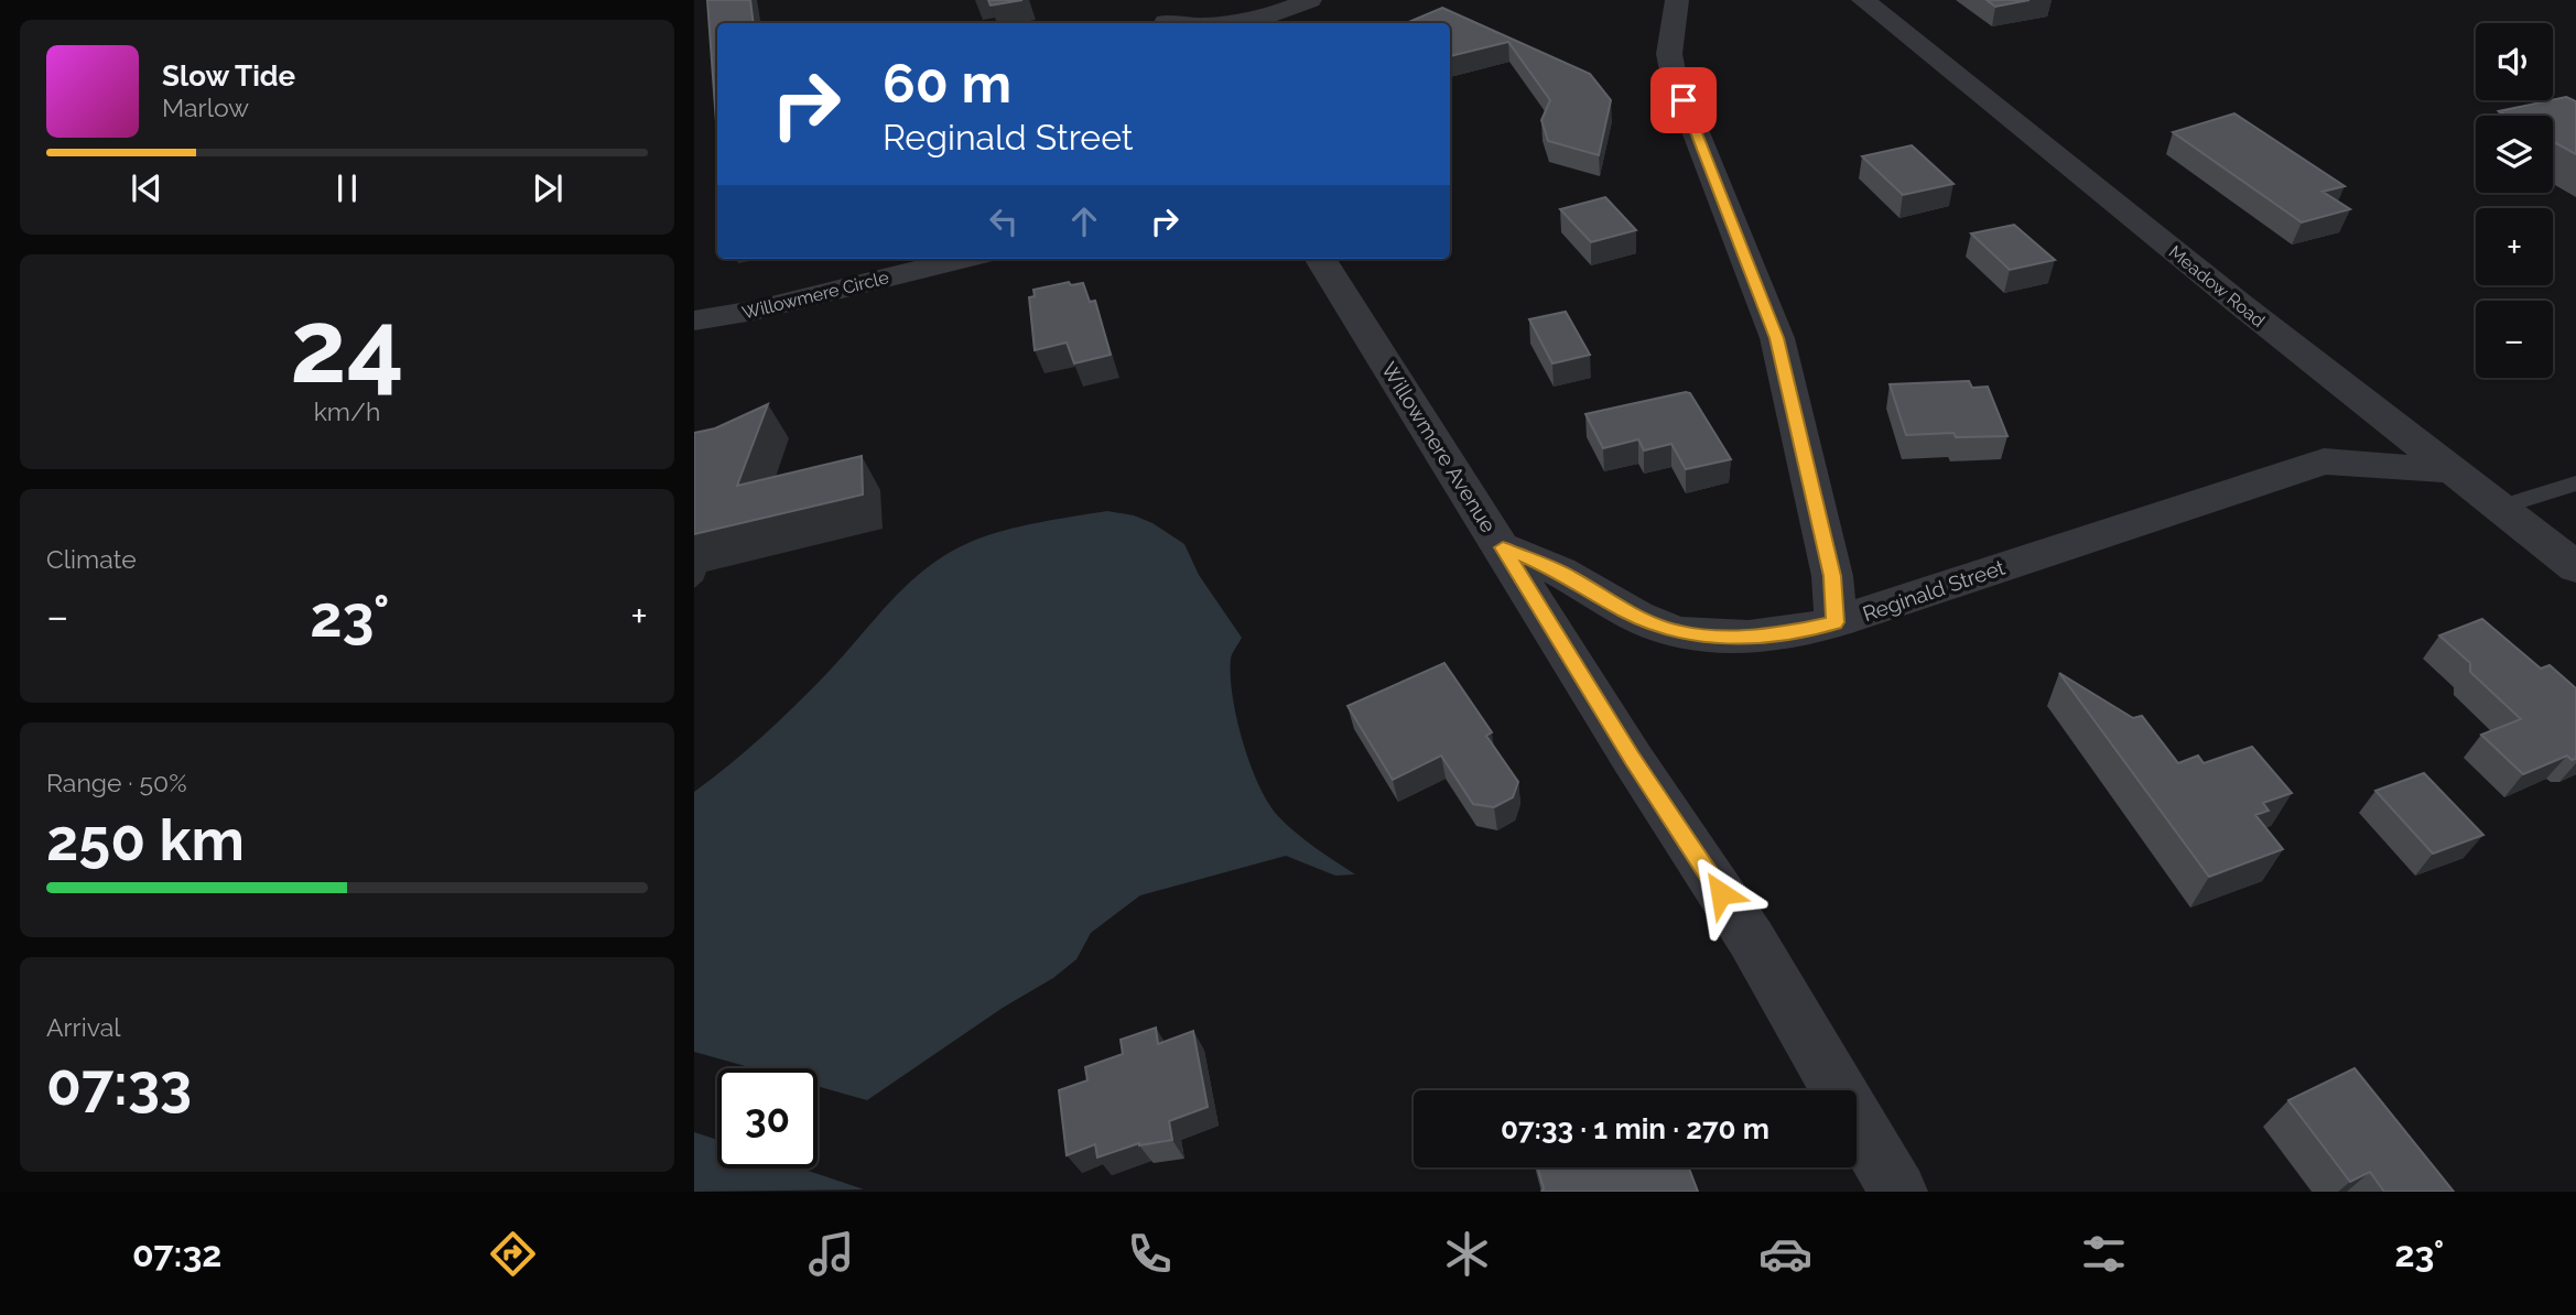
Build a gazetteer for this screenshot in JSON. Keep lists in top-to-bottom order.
{
  "streets": {
    "street": [
      "Meadow Road",
      "Willowmere Circle",
      "Willowmere Avenue",
      "Reginald Street"
    ]
  },
  "crossings": [
    ["Meadow Road", "Reginald Street"],
    ["Willowmere Avenue", "Reginald Street"]
  ],
  "page": {
    "map_buttons": ["+", "−"],
    "turn": ["60 m", "Reginald Street"],
    "song": ["Slow Tide", "Marlow"],
    "tile": [
      ["24", "km/h"],
      "Climate",
      ["Range · 50%", "250 km"],
      ["Arrival", "07:33"]
    ],
    "heat": ["−", "23°", "+"],
    "limit": "30",
    "trip": "07:33 · 1 min · 270 m",
    "tabs": ["07:32", "23°"]
  }
}
